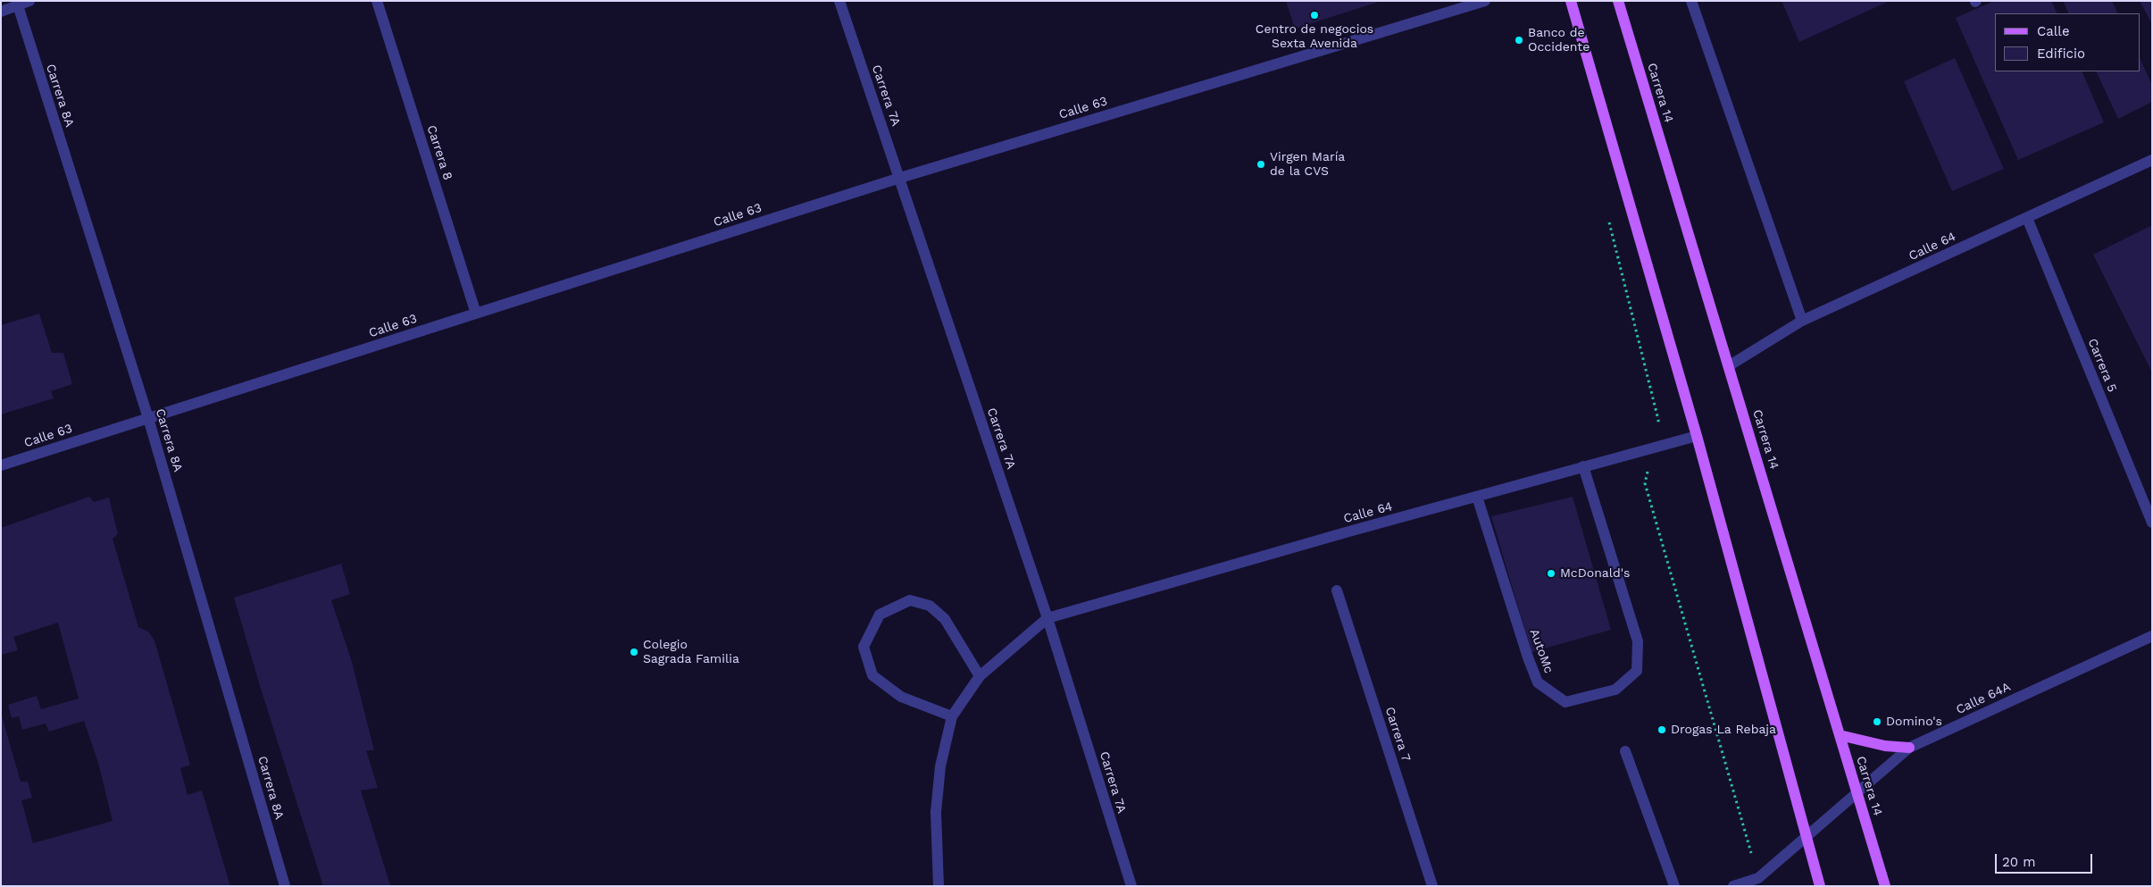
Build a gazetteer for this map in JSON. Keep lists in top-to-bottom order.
{
  "streets": {
    "main road": ["Carrera 14"],
    "street": [
      "Carrera 8A",
      "Carrera 7A",
      "Calle 63",
      "Carrera 8",
      "Calle 64",
      "Carrera 5",
      "AutoMc",
      "Calle 64A",
      "Carrera 7"
    ]
  },
  "crossings": [
    ["Carrera 14", "Calle 64"],
    ["Carrera 14", "Calle 64A"],
    ["Carrera 8A", "Calle 63"],
    ["Carrera 7A", "Calle 63"],
    ["Carrera 7A", "Calle 64"],
    ["Calle 63", "Carrera 8"],
    ["Calle 64", "Carrera 5"],
    ["Calle 64", "AutoMc"]
  ],
  "places": [
    "Centro de negocios Sexta Avenida",
    "Banco de Occidente",
    "Virgen María de la CVS",
    "McDonald's",
    "Colegio Sagrada Familia",
    "Domino's",
    "Drogas La Rebaja"
  ],
  "legend": ["Calle", "Edificio"],
  "scale_bar": "20 m"
}
